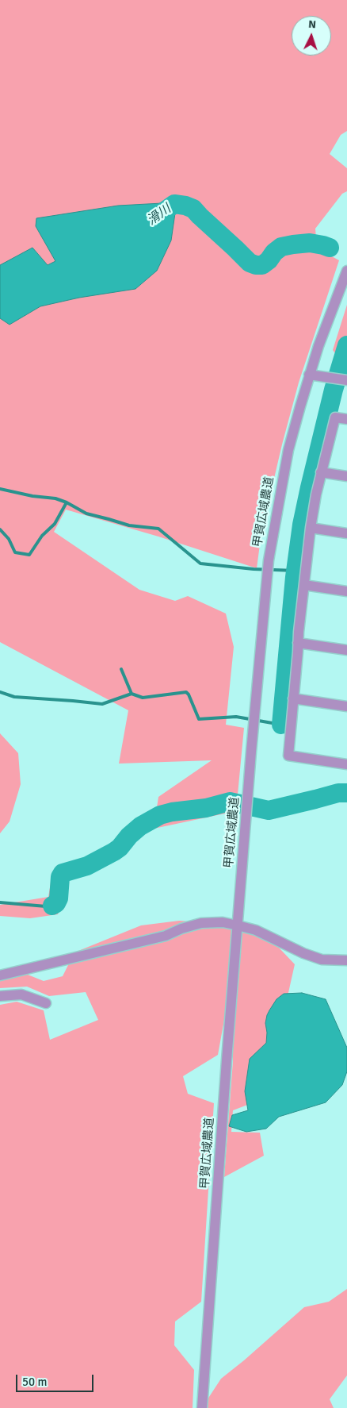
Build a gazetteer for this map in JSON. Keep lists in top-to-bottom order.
{
  "streets": {
    "street": ["甲賀広域農道"]
  },
  "water": ["滑川"],
  "scale_bar": "50 m",
  "north": "top"
}
